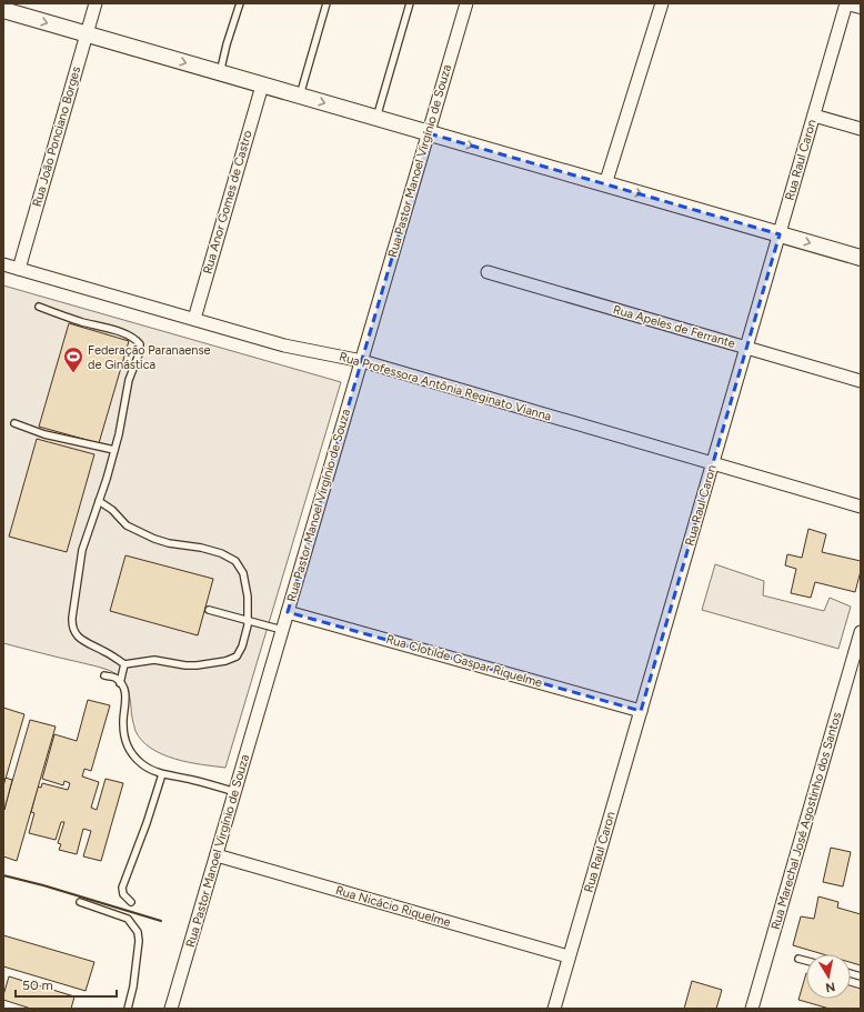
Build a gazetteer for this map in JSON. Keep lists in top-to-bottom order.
{
  "streets": {
    "street": [
      "Rua João Ponciano Borges",
      "Rua Raul Caron",
      "Rua Pastor Manoel Virgínio de Souza",
      "Rua Anor Gomes de Castro",
      "Rua Apeles de Ferrante",
      "Rua Professora Antônia Reginato Vianna",
      "Rua Clotilde Gaspar Riquelme",
      "Rua Marechal José Agostinho dos Santos",
      "Rua Nicácio Riquelme"
    ]
  },
  "crossings": [
    ["Rua João Ponciano Borges", "Rua Professora Antônia Reginato Vianna"],
    ["Rua Raul Caron", "Rua Apeles de Ferrante"],
    ["Rua Raul Caron", "Rua Professora Antônia Reginato Vianna"],
    ["Rua Raul Caron", "Rua Clotilde Gaspar Riquelme"],
    ["Rua Raul Caron", "Rua Nicácio Riquelme"],
    ["Rua Pastor Manoel Virgínio de Souza", "Rua Professora Antônia Reginato Vianna"],
    ["Rua Pastor Manoel Virgínio de Souza", "Rua Clotilde Gaspar Riquelme"],
    ["Rua Pastor Manoel Virgínio de Souza", "Rua Nicácio Riquelme"],
    ["Rua Anor Gomes de Castro", "Rua Professora Antônia Reginato Vianna"]
  ],
  "places": {
    "sports": ["Federação Paranaense de Ginástica"]
  },
  "scale_bar": "50 m",
  "north": "bottom"
}
